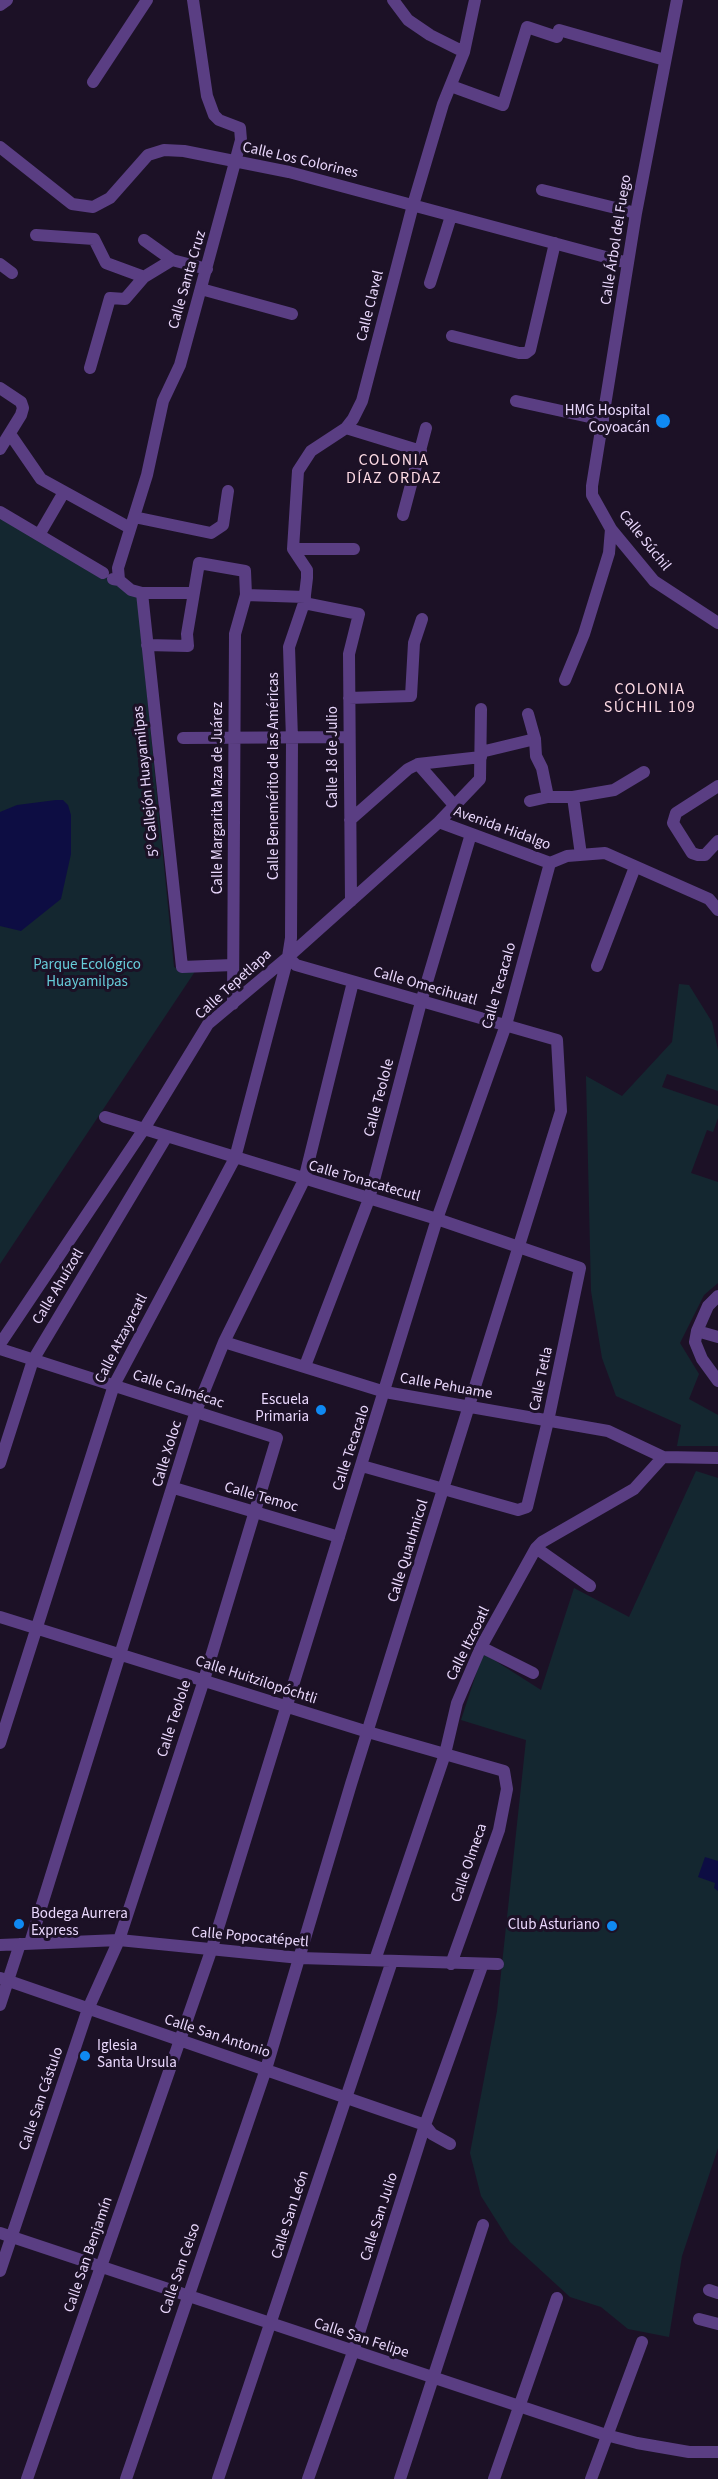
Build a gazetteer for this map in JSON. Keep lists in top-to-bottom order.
{
  "streets": {
    "street": [
      "Calle Los Colorines",
      "Calle Árbol del Fuego",
      "Calle Santa Cruz",
      "Calle Clavel",
      "Calle Súchil",
      "Calle 18 de Julio",
      "Calle Benemérito de las Américas",
      "5º Callejón Huayamilpas",
      "Calle Margarita Maza de Juárez",
      "Avenida Hidalgo",
      "Calle Tepetlapa",
      "Calle Tecacalo",
      "Calle Omecihuatl",
      "Calle Teolole",
      "Calle Tonacatecutl",
      "Calle Ahuízotl",
      "Calle Atzayacatl",
      "Calle Tetla",
      "Calle Pehuame",
      "Calle Calmécac",
      "Calle Xoloc",
      "Calle Temoc",
      "Calle Quauhnicol",
      "Calle Itzcoatl",
      "Calle Huitzilopóchtli",
      "Calle Olmeca",
      "Calle Popocatépetl",
      "Calle San Antonio",
      "Calle San Cástulo",
      "Calle San León",
      "Calle San Julio",
      "Calle San Benjamín",
      "Calle San Celso",
      "Calle San Felipe"
    ]
  },
  "crossings": [
    ["Calle Los Colorines", "Calle Árbol del Fuego"],
    ["Calle Los Colorines", "Calle Santa Cruz"],
    ["Calle Los Colorines", "Calle Clavel"],
    ["Calle Árbol del Fuego", "Calle Súchil"],
    ["Calle Clavel", "Calle 18 de Julio"],
    ["Calle Clavel", "Calle Benemérito de las Américas"],
    ["Calle 18 de Julio", "Calle Benemérito de las Américas"],
    ["Calle 18 de Julio", "Calle Tepetlapa"],
    ["Calle Benemérito de las Américas", "Calle Tepetlapa"],
    ["Calle Benemérito de las Américas", "Calle Omecihuatl"],
    ["Calle Benemérito de las Américas", "Calle Atzayacatl"],
    ["5º Callejón Huayamilpas", "Calle Margarita Maza de Juárez"],
    ["Calle Margarita Maza de Juárez", "Calle Tepetlapa"],
    ["Avenida Hidalgo", "Calle Tepetlapa"],
    ["Avenida Hidalgo", "Calle Tecacalo"],
    ["Avenida Hidalgo", "Calle Teolole"],
    ["Calle Tepetlapa", "Calle Omecihuatl"],
    ["Calle Tepetlapa", "Calle Tonacatecutl"],
    ["Calle Tepetlapa", "Calle Atzayacatl"],
    ["Calle Tecacalo", "Calle Omecihuatl"],
    ["Calle Tecacalo", "Calle Tonacatecutl"],
    ["Calle Tecacalo", "Calle Pehuame"],
    ["Calle Tecacalo", "Calle Temoc"],
    ["Calle Tecacalo", "Calle Huitzilopóchtli"],
    ["Calle Tecacalo", "Calle Popocatépetl"],
    ["Calle Tecacalo", "Calle San Antonio"],
    ["Calle Tecacalo", "Calle San Benjamín"],
    ["Calle Omecihuatl", "Calle Teolole"],
    ["Calle Omecihuatl", "Calle Atzayacatl"],
    ["Calle Omecihuatl", "Calle Xoloc"],
    ["Calle Omecihuatl", "Calle Quauhnicol"],
    ["Calle Teolole", "Calle Tonacatecutl"],
    ["Calle Teolole", "Calle Pehuame"],
    ["Calle Teolole", "Calle Calmécac"],
    ["Calle Teolole", "Calle Temoc"],
    ["Calle Teolole", "Calle Huitzilopóchtli"],
    ["Calle Teolole", "Calle Popocatépetl"],
    ["Calle Teolole", "Calle San Cástulo"],
    ["Calle Tonacatecutl", "Calle Ahuízotl"],
    ["Calle Tonacatecutl", "Calle Atzayacatl"],
    ["Calle Tonacatecutl", "Calle Tetla"],
    ["Calle Tonacatecutl", "Calle Xoloc"],
    ["Calle Tonacatecutl", "Calle Quauhnicol"],
    ["Calle Ahuízotl", "Calle Calmécac"],
    ["Calle Atzayacatl", "Calle Calmécac"],
    ["Calle Atzayacatl", "Calle Huitzilopóchtli"],
    ["Calle Tetla", "Calle Pehuame"],
    ["Calle Tetla", "Calle Quauhnicol"],
    ["Calle Pehuame", "Calle Xoloc"],
    ["Calle Pehuame", "Calle Quauhnicol"],
    ["Calle Pehuame", "Calle Itzcoatl"],
    ["Calle Calmécac", "Calle Xoloc"],
    ["Calle Xoloc", "Calle Temoc"],
    ["Calle Xoloc", "Calle Huitzilopóchtli"],
    ["Calle Xoloc", "Calle Popocatépetl"],
    ["Calle Xoloc", "Calle San Antonio"],
    ["Calle Quauhnicol", "Calle Huitzilopóchtli"],
    ["Calle Quauhnicol", "Calle Popocatépetl"],
    ["Calle Quauhnicol", "Calle San Antonio"],
    ["Calle Quauhnicol", "Calle San Celso"],
    ["Calle Itzcoatl", "Calle Huitzilopóchtli"],
    ["Calle Itzcoatl", "Calle Popocatépetl"],
    ["Calle Huitzilopóchtli", "Calle Olmeca"],
    ["Calle Olmeca", "Calle Popocatépetl"],
    ["Calle Popocatépetl", "Calle San Cástulo"],
    ["Calle Popocatépetl", "Calle San León"],
    ["Calle Popocatépetl", "Calle San Julio"],
    ["Calle San Antonio", "Calle San Cástulo"],
    ["Calle San Antonio", "Calle San León"],
    ["Calle San Antonio", "Calle San Julio"],
    ["Calle San Antonio", "Calle San Benjamín"],
    ["Calle San Antonio", "Calle San Celso"],
    ["Calle San Cástulo", "Calle San Felipe"],
    ["Calle San León", "Calle San Felipe"],
    ["Calle San Julio", "Calle San Felipe"],
    ["Calle San Benjamín", "Calle San Felipe"],
    ["Calle San Celso", "Calle San Felipe"]
  ],
  "districts": ["COLONIA DÍAZ ORDAZ", "COLONIA SÚCHIL 109"],
  "parks": ["Parque Ecológico Huayamilpas"],
  "places": [
    "HMG Hospital Coyoacán",
    "Escuela Primaria",
    "Bodega Aurrera Express",
    "Club Asturiano",
    "Iglesia Santa Ursula"
  ]
}
